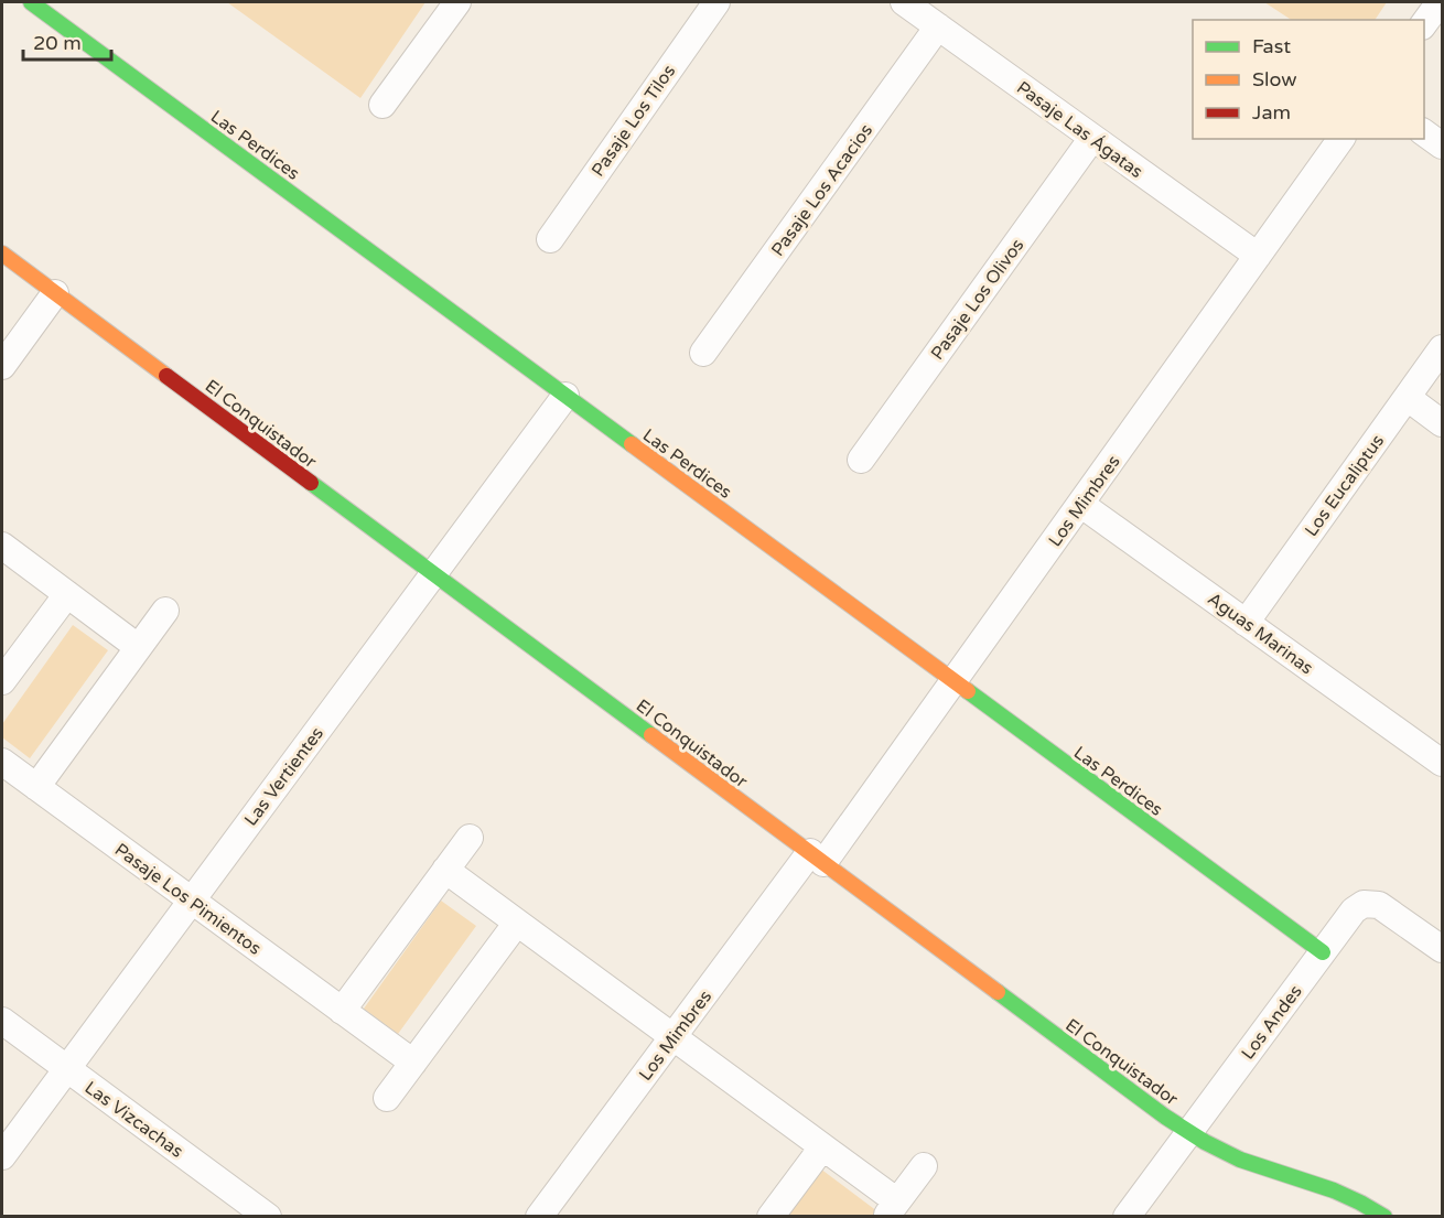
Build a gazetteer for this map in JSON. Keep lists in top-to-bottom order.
{
  "streets": {
    "street": [
      "Pasaje Los Tilos",
      "Pasaje Las Ágatas",
      "Las Perdices",
      "Pasaje Los Acacios",
      "Pasaje Los Olivos",
      "El Conquistador",
      "Los Eucaliptus",
      "Los Mimbres",
      "Aguas Marinas",
      "Las Vertientes",
      "Pasaje Los Pimientos",
      "Los Andes",
      "Las Vizcachas"
    ]
  },
  "crossings": [
    ["Pasaje Las Ágatas", "Pasaje Los Acacios"],
    ["Pasaje Las Ágatas", "Pasaje Los Olivos"],
    ["Pasaje Las Ágatas", "Los Mimbres"],
    ["Las Perdices", "Los Mimbres"],
    ["Las Perdices", "Las Vertientes"],
    ["Las Perdices", "Los Andes"],
    ["El Conquistador", "Los Mimbres"],
    ["El Conquistador", "Las Vertientes"],
    ["El Conquistador", "Los Andes"],
    ["Los Eucaliptus", "Aguas Marinas"],
    ["Los Mimbres", "Aguas Marinas"],
    ["Las Vertientes", "Pasaje Los Pimientos"],
    ["Las Vertientes", "Las Vizcachas"]
  ],
  "legend": ["Fast", "Slow", "Jam"],
  "scale_bar": "20 m"
}
